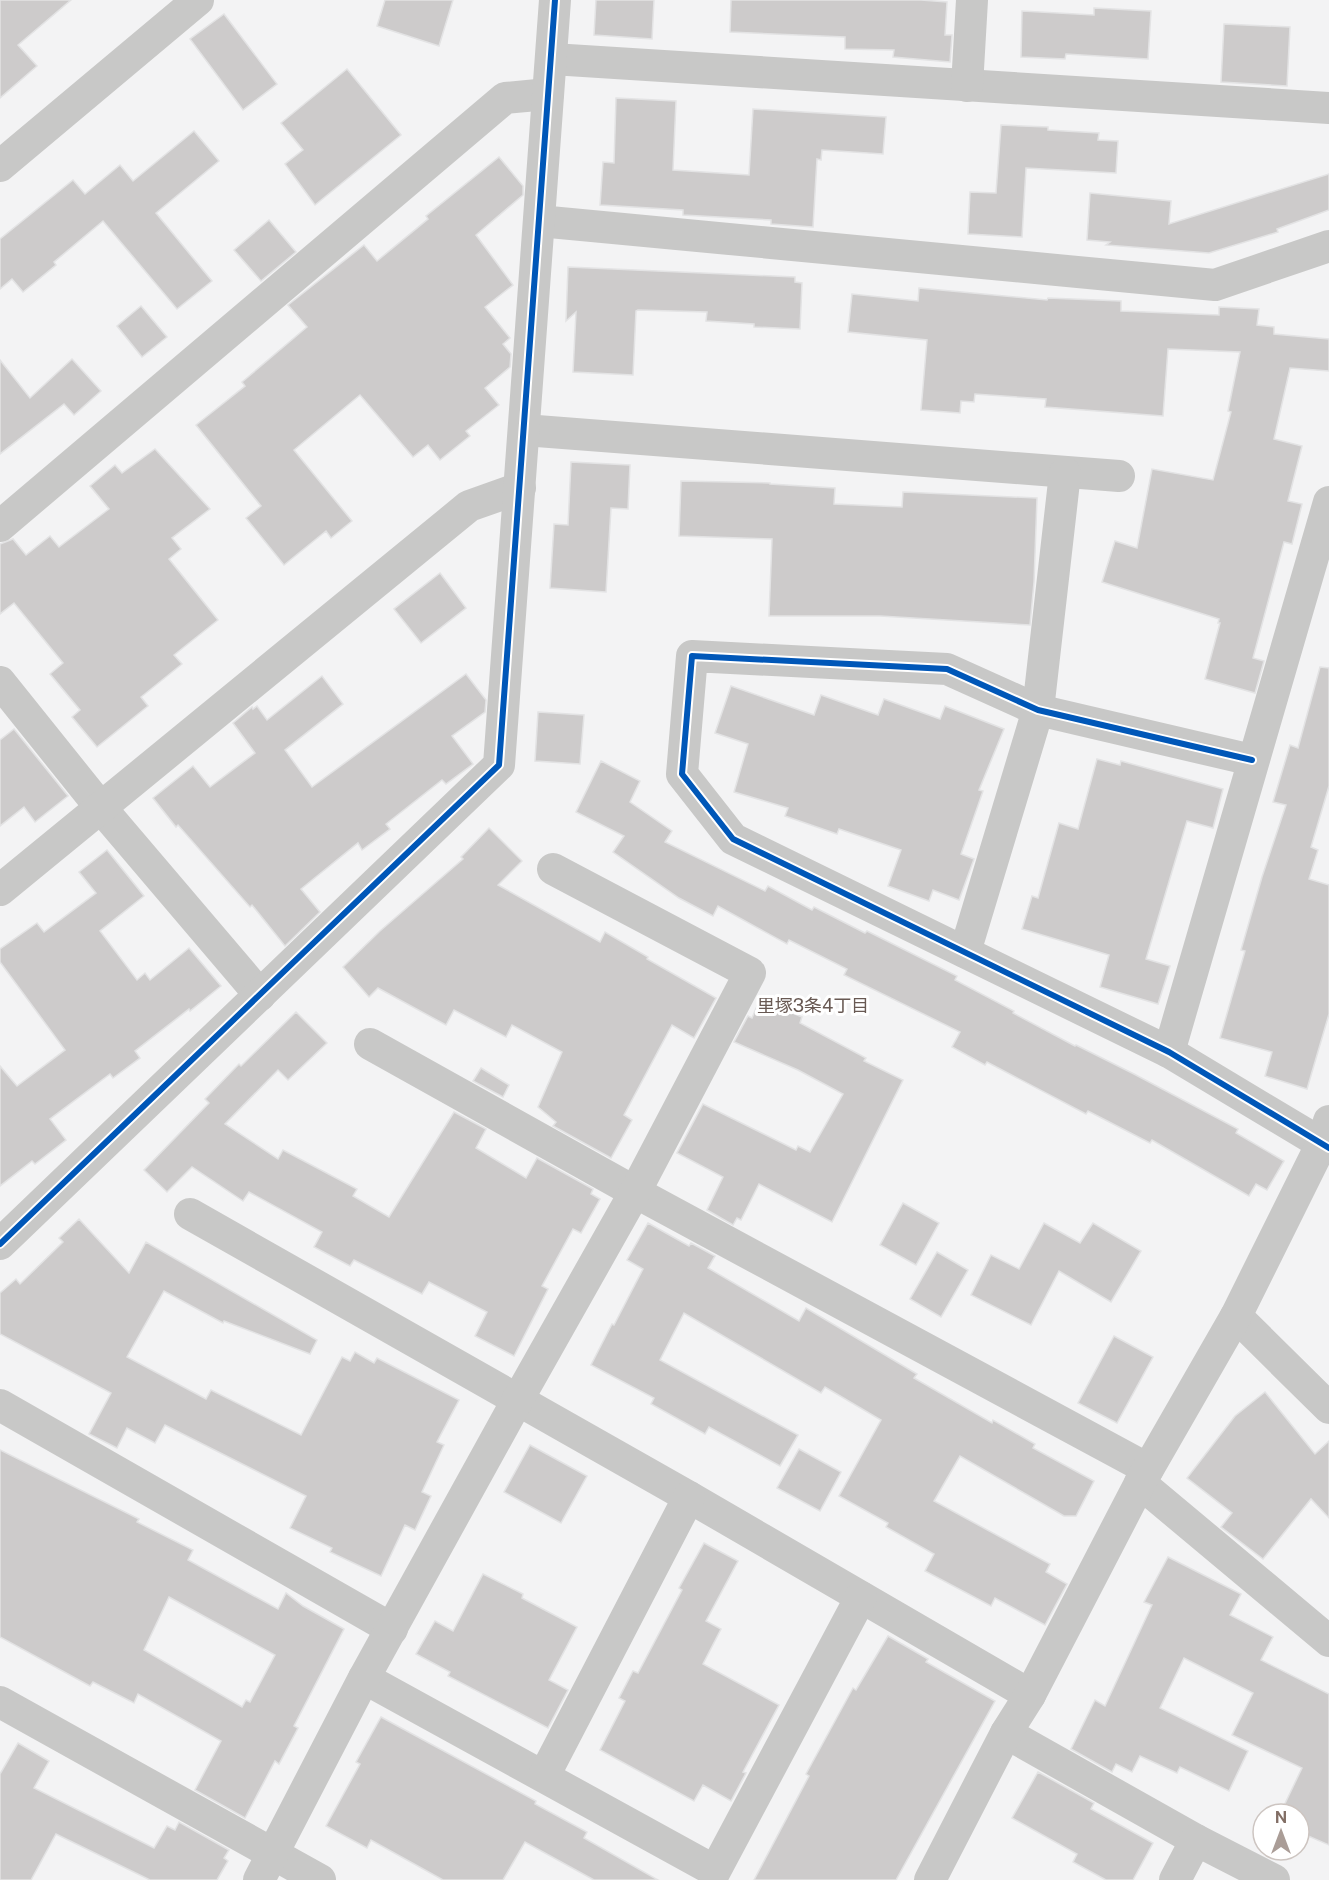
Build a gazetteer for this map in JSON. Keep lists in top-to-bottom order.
{
  "districts": ["里塚3条4丁目"],
  "north": "top"
}
